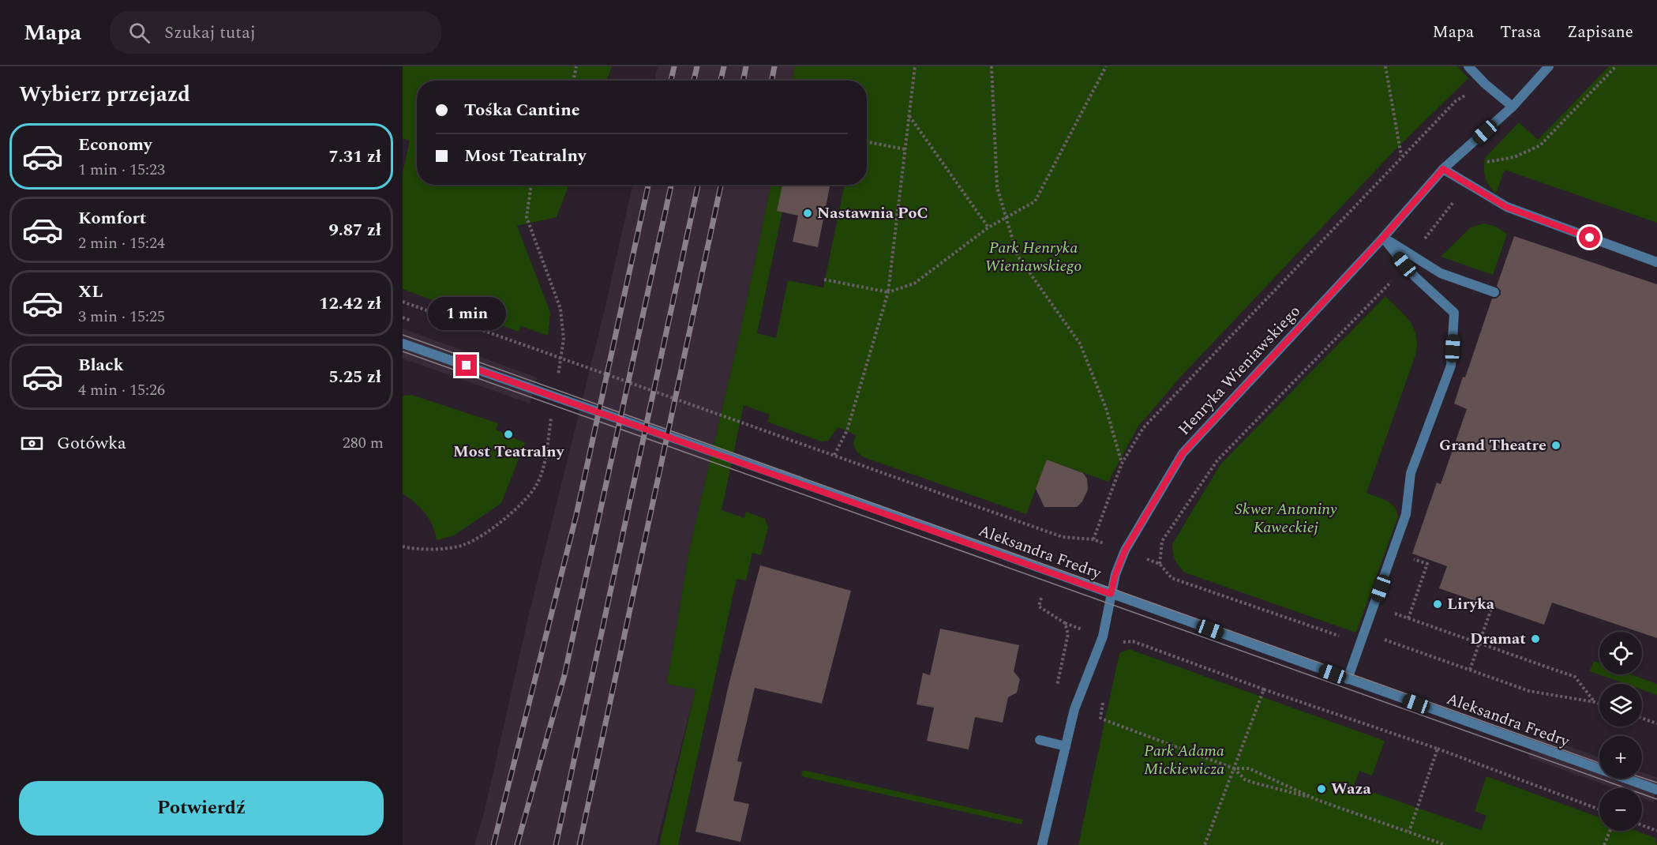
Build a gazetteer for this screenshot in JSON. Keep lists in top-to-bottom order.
{
  "streets": {
    "street": ["Henryka Wieniawskiego", "Aleksandra Fredry"]
  },
  "crossings": [
    ["Henryka Wieniawskiego", "Aleksandra Fredry"]
  ],
  "parks": ["Park Henryka Wieniawskiego", "Skwer Antoniny Kaweckiej", "Park Adama Mickiewicza"],
  "places": [
    "Nastawnia PoC",
    "Most Teatralny",
    "Grand Theatre",
    "Liryka",
    "Dramat",
    "Waza"
  ],
  "page": {
    "header": "Mapa",
    "search": "Szukaj tutaj",
    "nav": ["Mapa", "Trasa", "Zapisane"],
    "heading": "Wybierz przejazd",
    "banner": ["Tośka Cantine", "Most Teatralny"],
    "list": [
      {
        "name": "Economy",
        "note": "1 min · 15:23",
        "value": "7.31 zł"
      },
      {
        "name": "Komfort",
        "note": "2 min · 15:24",
        "value": "9.87 zł"
      },
      {
        "name": "XL",
        "note": "3 min · 15:25",
        "value": "12.42 zł"
      },
      {
        "name": "Black",
        "note": "4 min · 15:26",
        "value": "5.25 zł"
      }
    ],
    "bubble": "1 min",
    "pay": ["Gotówka", "280 m"],
    "map_buttons": ["+", "−"],
    "buttons": "Potwierdź"
  }
}
